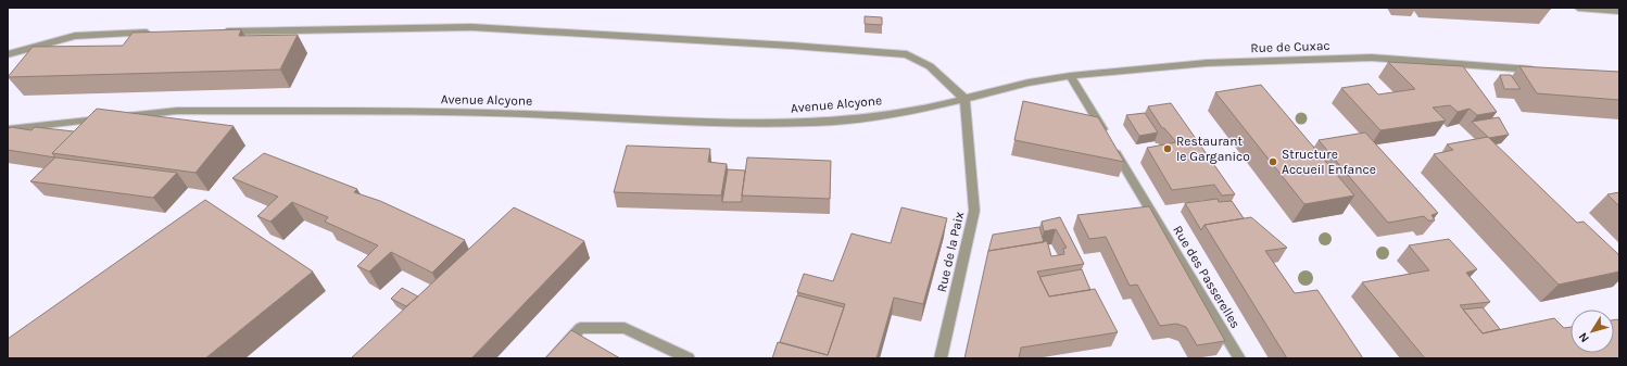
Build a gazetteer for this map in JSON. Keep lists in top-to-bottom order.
{
  "streets": {
    "street": [
      "Rue de Cuxac",
      "Avenue Alcyone",
      "Rue de la Paix",
      "Rue des Passerelles"
    ]
  },
  "crossings": [
    ["Rue de Cuxac", "Avenue Alcyone"],
    ["Rue de Cuxac", "Rue de la Paix"],
    ["Rue de Cuxac", "Rue des Passerelles"],
    ["Avenue Alcyone", "Rue de la Paix"]
  ],
  "places": ["Restaurant le Garganico", "Structure Accueil Enfance"],
  "north": "bottom left"
}
